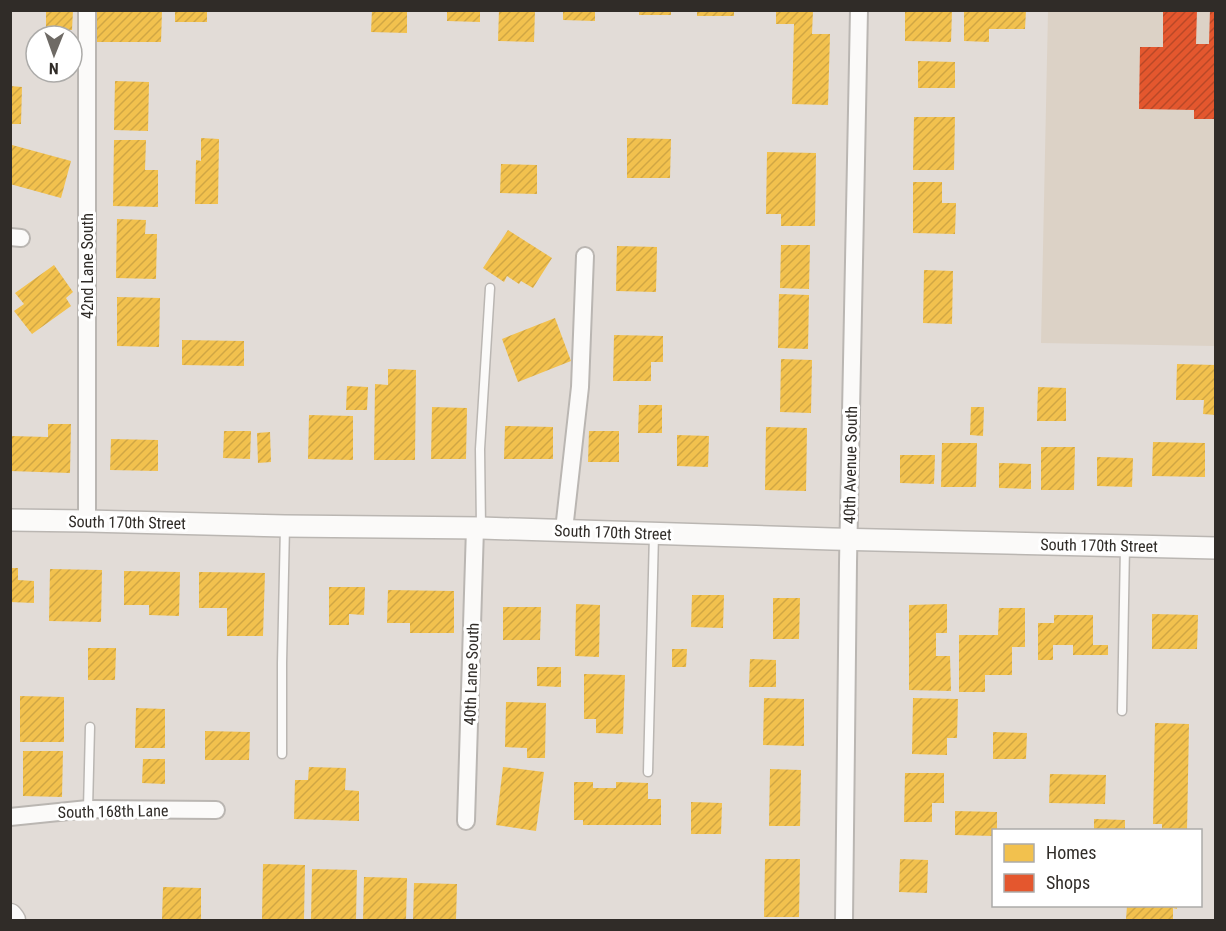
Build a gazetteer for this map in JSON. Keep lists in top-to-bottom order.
{
  "streets": {
    "street": [
      "42nd Lane South",
      "40th Avenue South",
      "South 170th Street",
      "40th Lane South",
      "South 168th Lane"
    ]
  },
  "crossings": [
    ["42nd Lane South", "South 170th Street"],
    ["40th Avenue South", "South 170th Street"],
    ["South 170th Street", "40th Lane South"]
  ],
  "legend": ["Homes", "Shops"],
  "north": "bottom"
}
